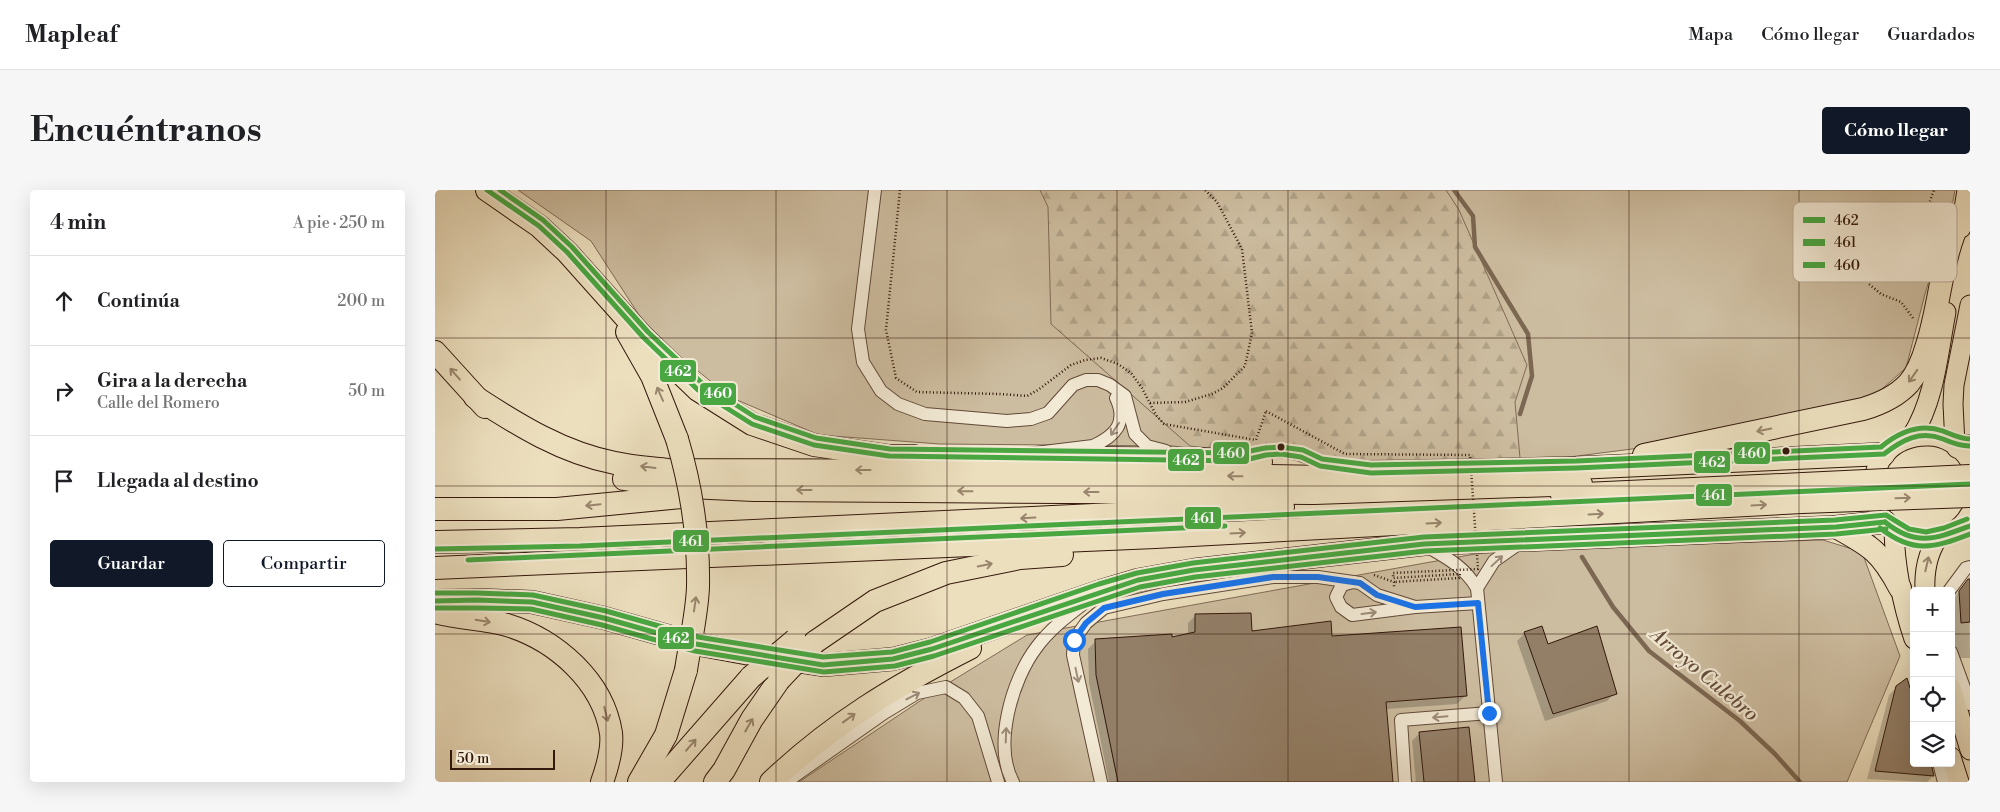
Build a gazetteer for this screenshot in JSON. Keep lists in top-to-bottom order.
{
  "water": ["Arroyo Culebro"],
  "lines": ["transit line 462", "transit line 460", "transit line 461"],
  "legend": ["462", "461", "460"],
  "scale_bar": "50 m",
  "page": {
    "header": "Mapleaf",
    "nav": ["Mapa", "Cómo llegar", "Guardados"],
    "buttons": [
      "Cómo llegar",
      ["Guardar", "Compartir"]
    ],
    "title": "Encuéntranos",
    "heading": ["4 min", "A pie · 250 m"],
    "list": [
      ["Continúa", "200 m"],
      ["Gira a la derecha", "Calle del Romero", "50 m"],
      "Llegada al destino"
    ],
    "map_buttons": ["+", "−"],
    "scale": "50 m"
  }
}
